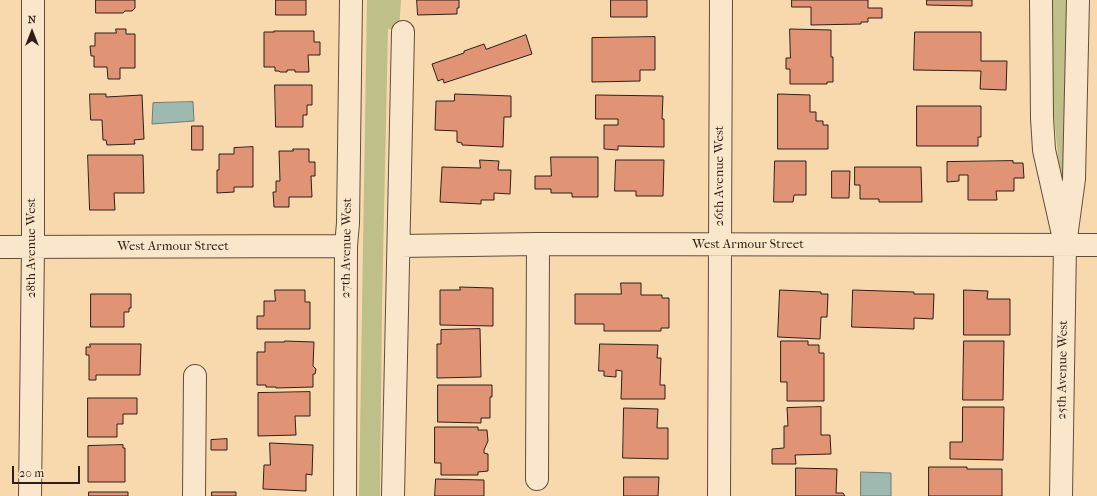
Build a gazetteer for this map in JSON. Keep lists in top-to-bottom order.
{
  "streets": {
    "street": [
      "26th Avenue West",
      "West Armour Street",
      "28th Avenue West",
      "27th Avenue West",
      "25th Avenue West"
    ]
  },
  "crossings": [
    ["26th Avenue West", "West Armour Street"],
    ["West Armour Street", "28th Avenue West"],
    ["West Armour Street", "27th Avenue West"],
    ["West Armour Street", "25th Avenue West"]
  ],
  "scale_bar": "20 m",
  "north": "top"
}
